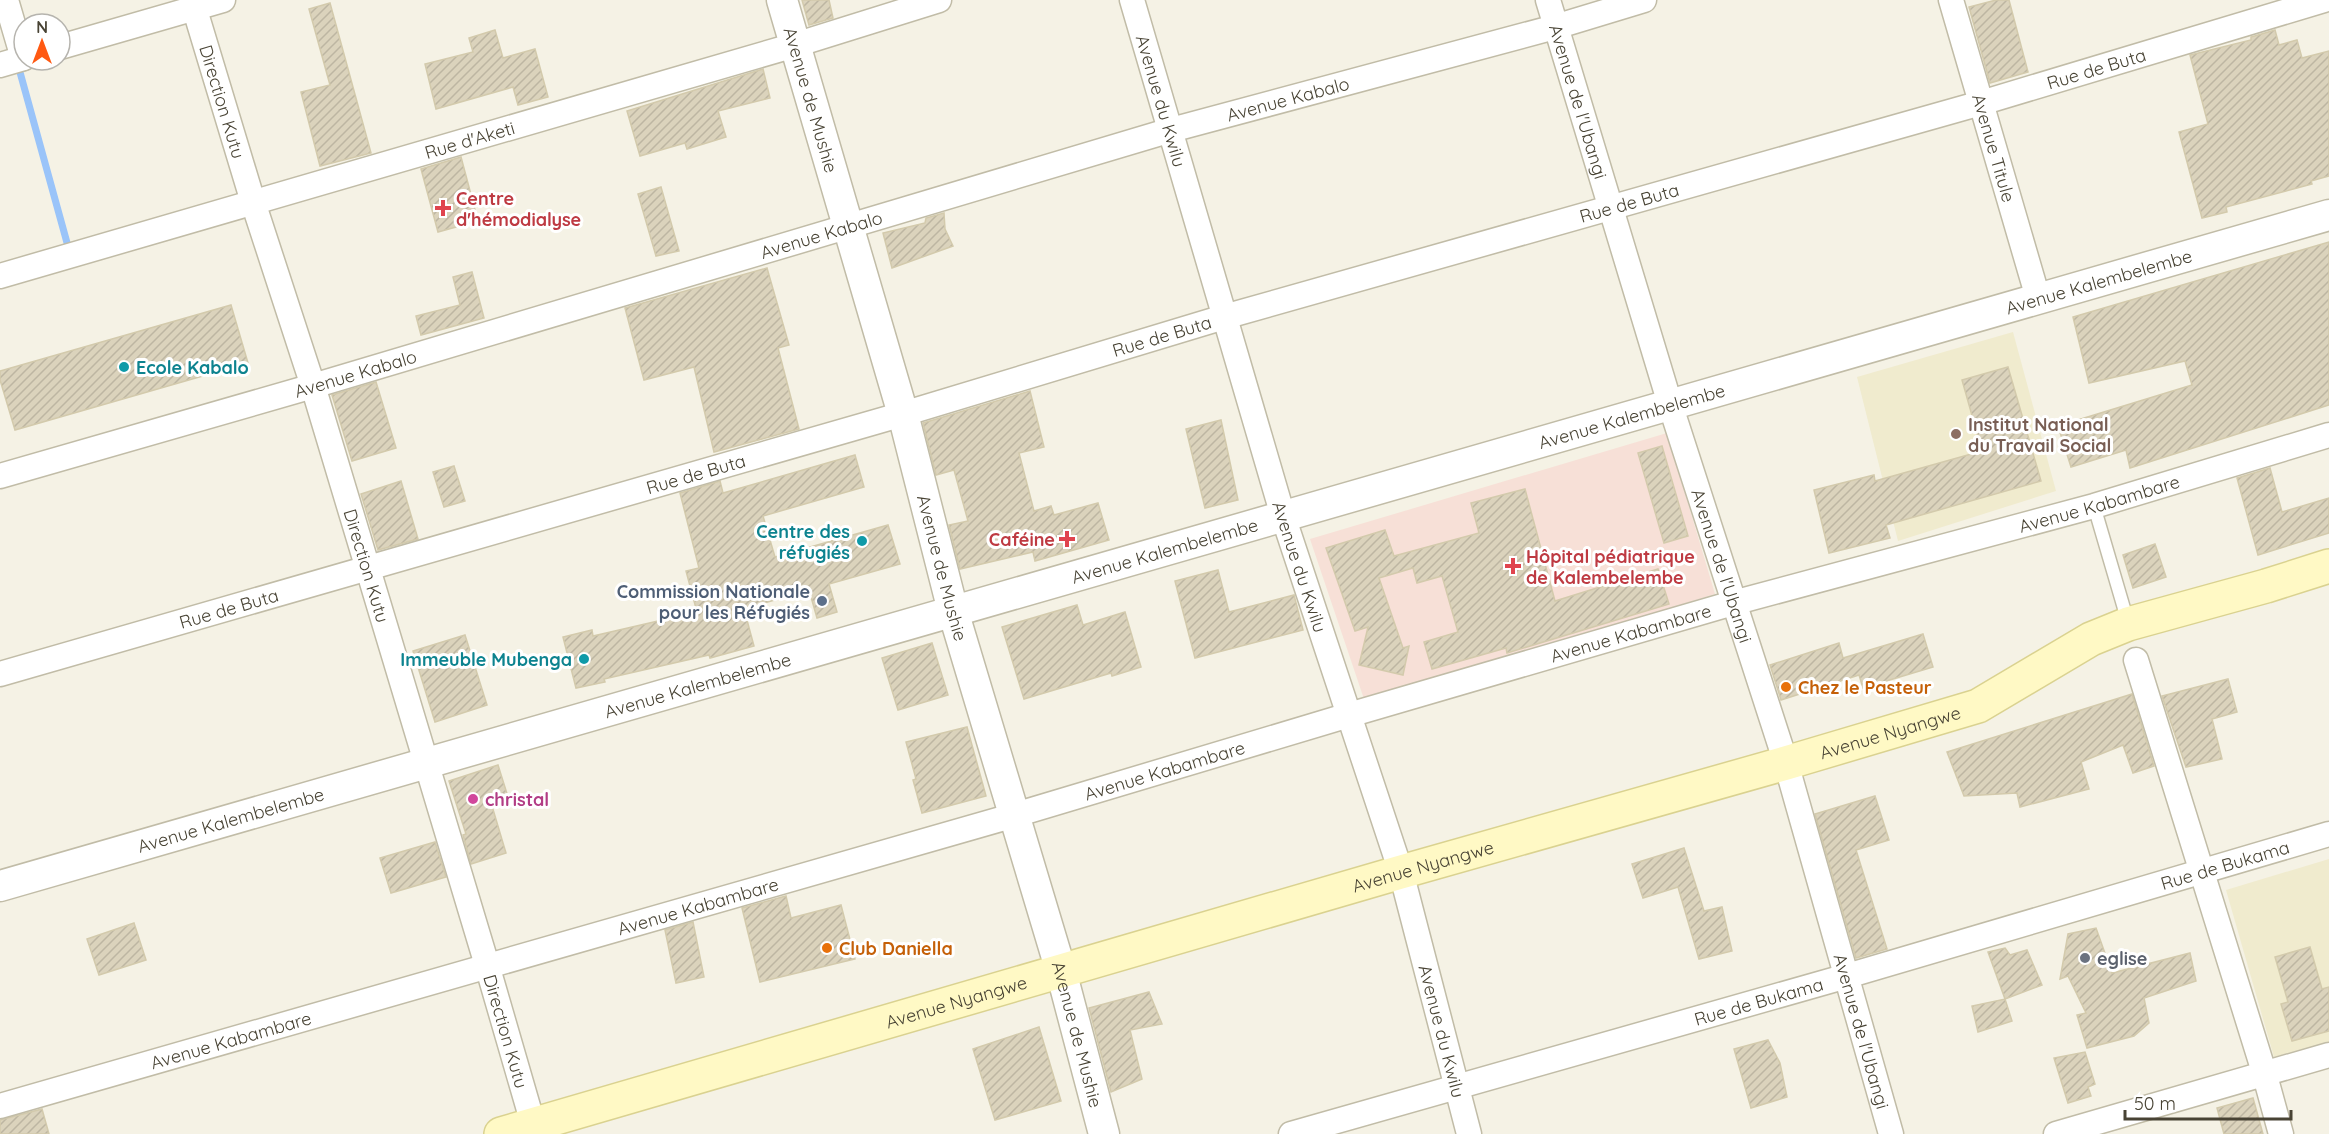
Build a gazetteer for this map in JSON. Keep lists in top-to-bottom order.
{
  "streets": {
    "main road": ["Avenue Nyangwe"],
    "street": [
      "Rue de Buta",
      "Avenue de Mushie",
      "Avenue Kabalo",
      "Avenue du Kwilu",
      "Direction Kutu",
      "Avenue de l'Ubangi",
      "Rue d'Aketi",
      "Avenue Titule",
      "Avenue Kalembelembe",
      "Avenue Kabambare",
      "Rue de Bukama"
    ]
  },
  "crossings": [
    ["Rue de Buta", "Avenue de Mushie"],
    ["Rue de Buta", "Avenue du Kwilu"],
    ["Rue de Buta", "Direction Kutu"],
    ["Rue de Buta", "Avenue de l'Ubangi"],
    ["Rue de Buta", "Avenue Titule"],
    ["Avenue de Mushie", "Avenue Kabalo"],
    ["Avenue de Mushie", "Rue d'Aketi"],
    ["Avenue de Mushie", "Avenue Kalembelembe"],
    ["Avenue de Mushie", "Avenue Kabambare"],
    ["Avenue de Mushie", "Avenue Nyangwe"],
    ["Avenue Kabalo", "Avenue du Kwilu"],
    ["Avenue Kabalo", "Direction Kutu"],
    ["Avenue Kabalo", "Avenue de l'Ubangi"],
    ["Avenue du Kwilu", "Avenue Kalembelembe"],
    ["Avenue du Kwilu", "Avenue Kabambare"],
    ["Avenue du Kwilu", "Avenue Nyangwe"],
    ["Avenue du Kwilu", "Rue de Bukama"],
    ["Direction Kutu", "Rue d'Aketi"],
    ["Direction Kutu", "Avenue Kalembelembe"],
    ["Direction Kutu", "Avenue Kabambare"],
    ["Direction Kutu", "Avenue Nyangwe"],
    ["Avenue de l'Ubangi", "Avenue Kalembelembe"],
    ["Avenue de l'Ubangi", "Avenue Kabambare"],
    ["Avenue de l'Ubangi", "Avenue Nyangwe"],
    ["Avenue de l'Ubangi", "Rue de Bukama"],
    ["Avenue Titule", "Avenue Kalembelembe"]
  ],
  "places": {
    "health": ["Centre d'hémodialyse", "Caféine", "Hôpital pédiatrique de Kalembelembe"],
    "other": [
      "Ecole Kabalo",
      "Institut National du Travail Social",
      "Centre des réfugiés",
      "Commission Nationale pour les Réfugiés",
      "Immeuble Mubenga",
      "Chez le Pasteur",
      "christal",
      "Club Daniella",
      "eglise"
    ]
  },
  "scale_bar": "50 m",
  "north": "top"
}
